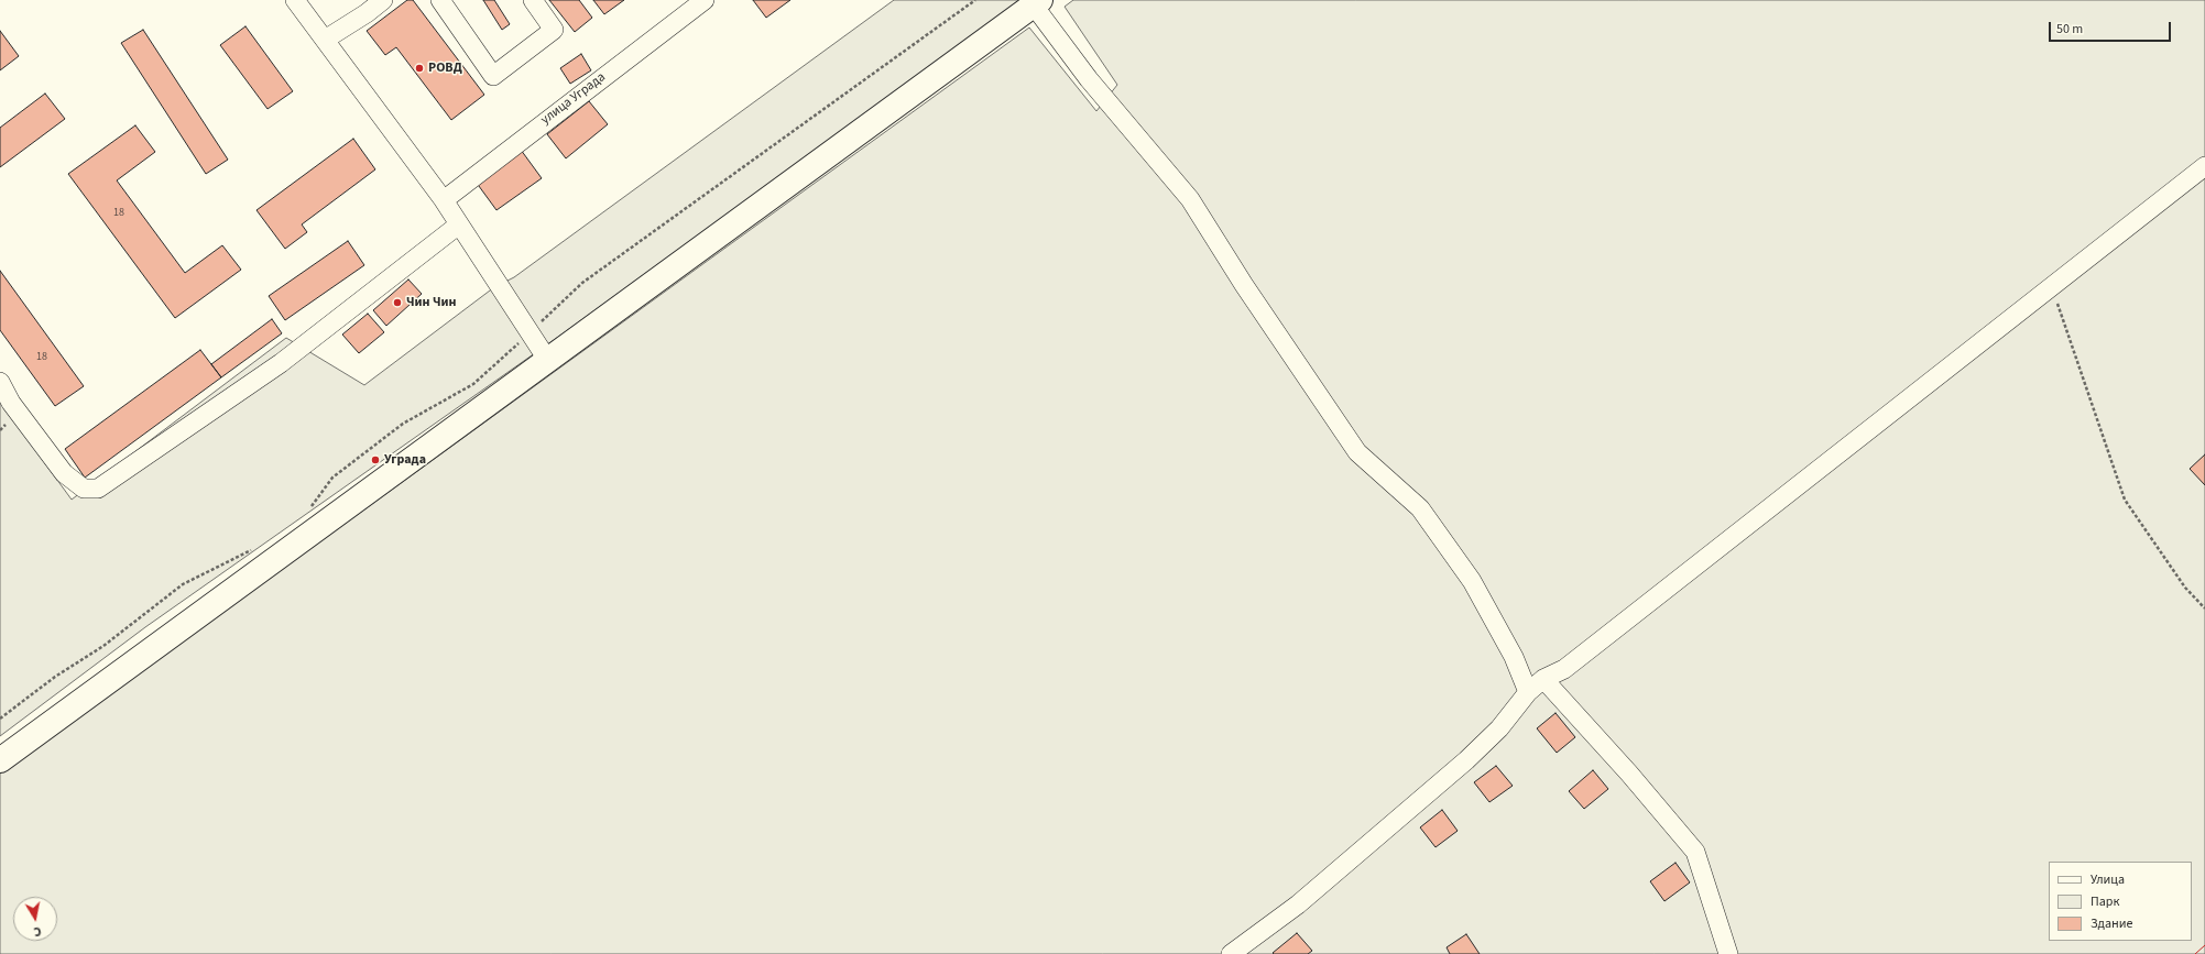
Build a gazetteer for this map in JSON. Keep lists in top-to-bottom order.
{
  "streets": {
    "street": ["улица Уграда"]
  },
  "places": ["РОВД", "Чин Чин", "Уграда"],
  "house_numbers": ["18", "18"],
  "legend": ["Улица", "Парк", "Здание"],
  "scale_bar": "50 m",
  "north": "bottom"
}
